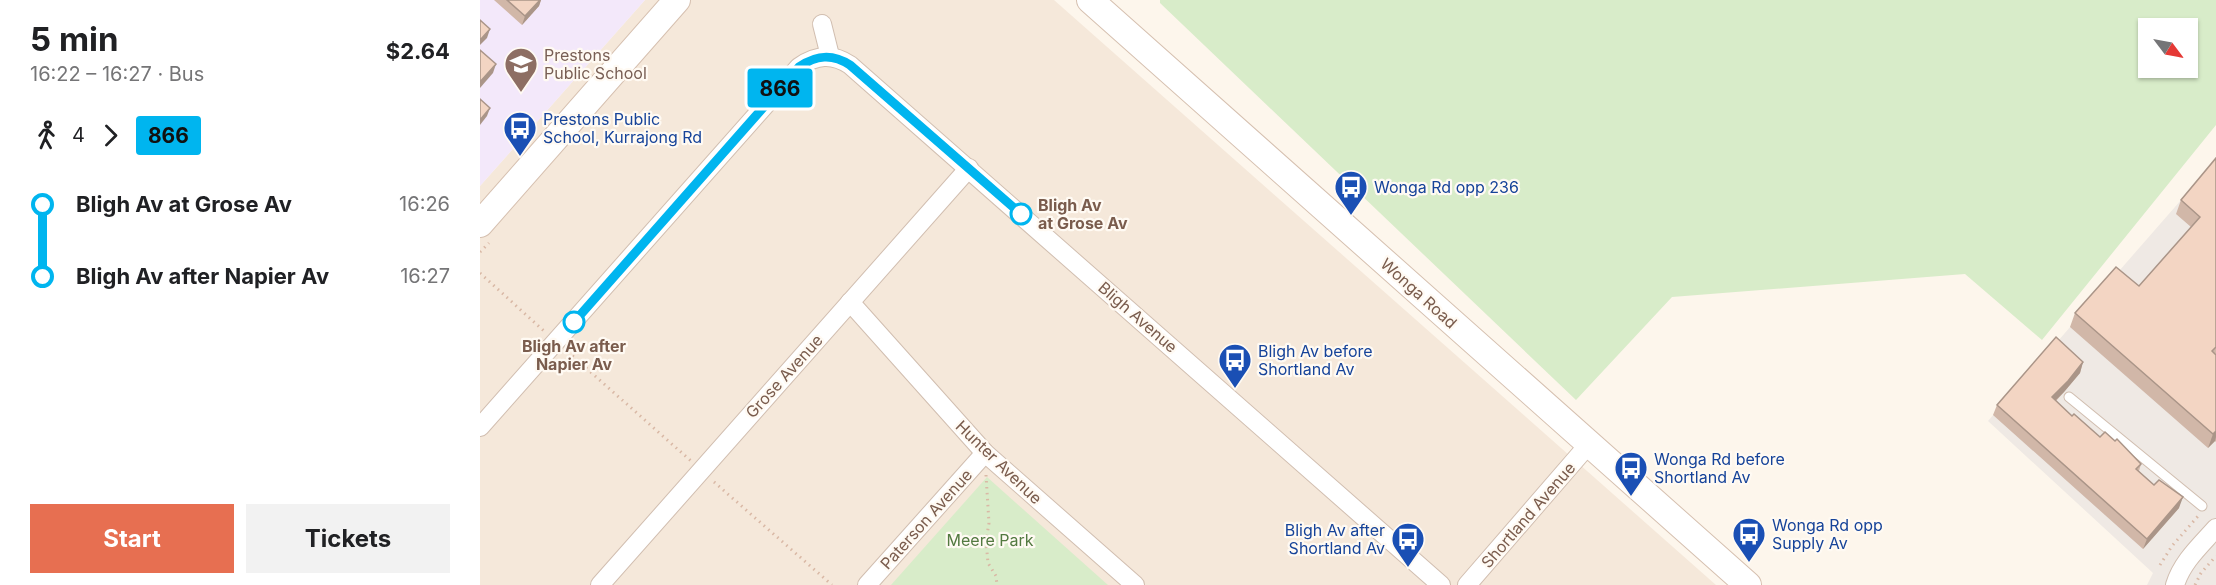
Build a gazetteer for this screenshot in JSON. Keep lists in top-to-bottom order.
{
  "streets": {
    "street": [
      "Wonga Road",
      "Bligh Avenue",
      "Grose Avenue",
      "Hunter Avenue",
      "Shortland Avenue",
      "Paterson Avenue"
    ]
  },
  "crossings": [
    ["Wonga Road", "Shortland Avenue"],
    ["Bligh Avenue", "Grose Avenue"],
    ["Grose Avenue", "Hunter Avenue"],
    ["Hunter Avenue", "Paterson Avenue"]
  ],
  "parks": ["Meere Park"],
  "places": {
    "school or university": ["Prestons Public School"],
    "bus stop": [
      "Prestons Public School, Kurrajong Rd",
      "Wonga Rd opp 236",
      "Bligh Av before Shortland Av",
      "Wonga Rd before Shortland Av",
      "Wonga Rd opp Supply Av",
      "Bligh Av after Shortland Av"
    ],
    "other": ["Bligh Av at Grose Av", "Bligh Av after Napier Av"]
  },
  "lines": ["bus line 866"],
  "north": "bottom right",
  "page": {
    "heading": ["5 min", "16:22 – 16:27 · Bus", "$2.64"],
    "on_map": "866",
    "legs": ["4", "866"],
    "list": [
      {
        "name": "Bligh Av at Grose Av",
        "value": "16:26"
      },
      {
        "name": "Bligh Av after Napier Av",
        "value": "16:27"
      }
    ],
    "buttons": ["Start", "Tickets"]
  }
}
